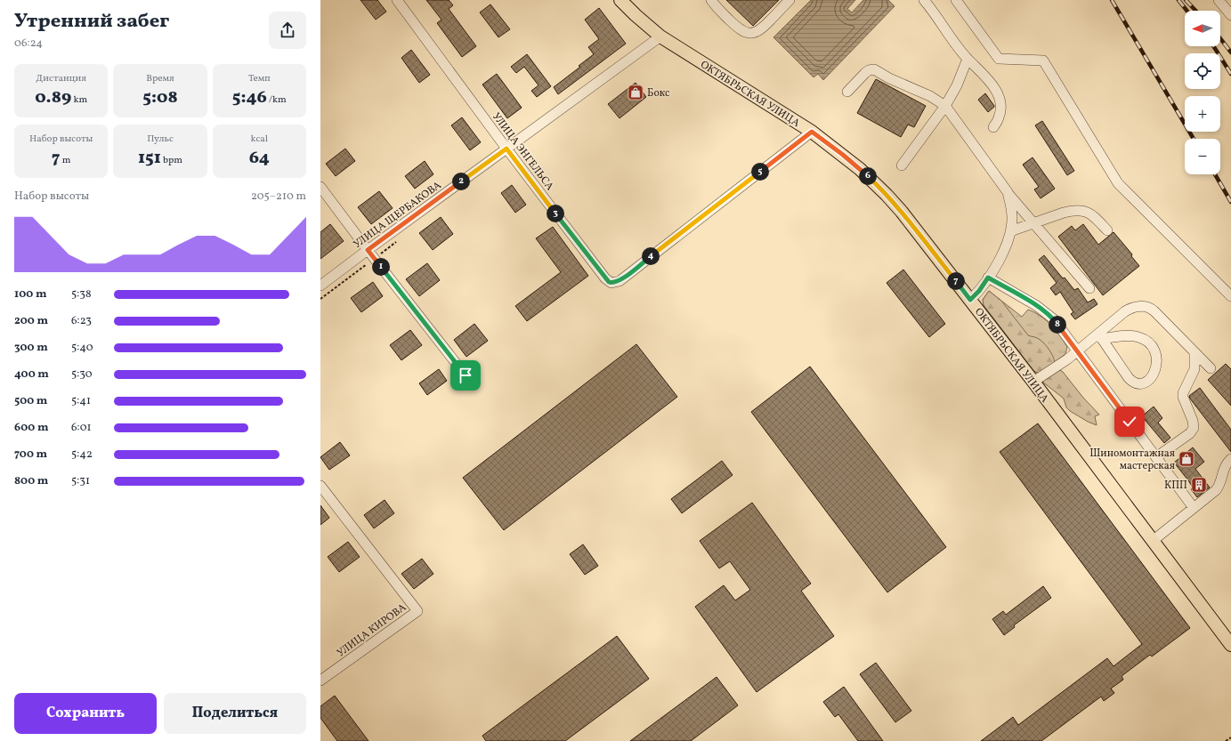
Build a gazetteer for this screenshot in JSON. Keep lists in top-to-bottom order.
{
  "streets": {
    "main road": ["ОКТЯБРЬСКАЯ УЛИЦА"],
    "street": ["УЛИЦА ЭНГЕЛЬСА", "УЛИЦА ЩЕРБАКОВА", "УЛИЦА КИРОВА"]
  },
  "crossings": [
    ["ОКТЯБРЬСКАЯ УЛИЦА", "УЛИЦА ЭНГЕЛЬСА"],
    ["ОКТЯБРЬСКАЯ УЛИЦА", "УЛИЦА ЩЕРБАКОВА"],
    ["УЛИЦА ЭНГЕЛЬСА", "УЛИЦА ЩЕРБАКОВА"]
  ],
  "places": {
    "shop": ["Бокс", "Шиномонтажная мастерская"],
    "building": ["КПП"]
  },
  "north": "left",
  "page": {
    "heading": ["Утренний забег", "06:24"],
    "map_buttons": ["+", "−"],
    "stats": [
      ["Дистанция", "0.89 km"],
      ["Время", "5:08"],
      ["Темп", "5:46 /km"],
      ["Набор высоты", "7 m"],
      ["Пульс", "151 bpm"],
      ["kcal", "64"]
    ],
    "pins": [
      "5",
      "6",
      "2",
      "3",
      "4",
      "1",
      "7",
      "8"
    ],
    "chart": ["Набор высоты", "205–210 m"],
    "list": [
      {
        "name": "100 m",
        "note": "5:38"
      },
      {
        "name": "200 m",
        "note": "6:23"
      },
      {
        "name": "300 m",
        "note": "5:40"
      },
      {
        "name": "400 m",
        "note": "5:30"
      },
      {
        "name": "500 m",
        "note": "5:41"
      },
      {
        "name": "600 m",
        "note": "6:01"
      },
      {
        "name": "700 m",
        "note": "5:42"
      },
      {
        "name": "800 m",
        "note": "5:31"
      }
    ],
    "buttons": ["Сохранить", "Поделиться"]
  }
}
